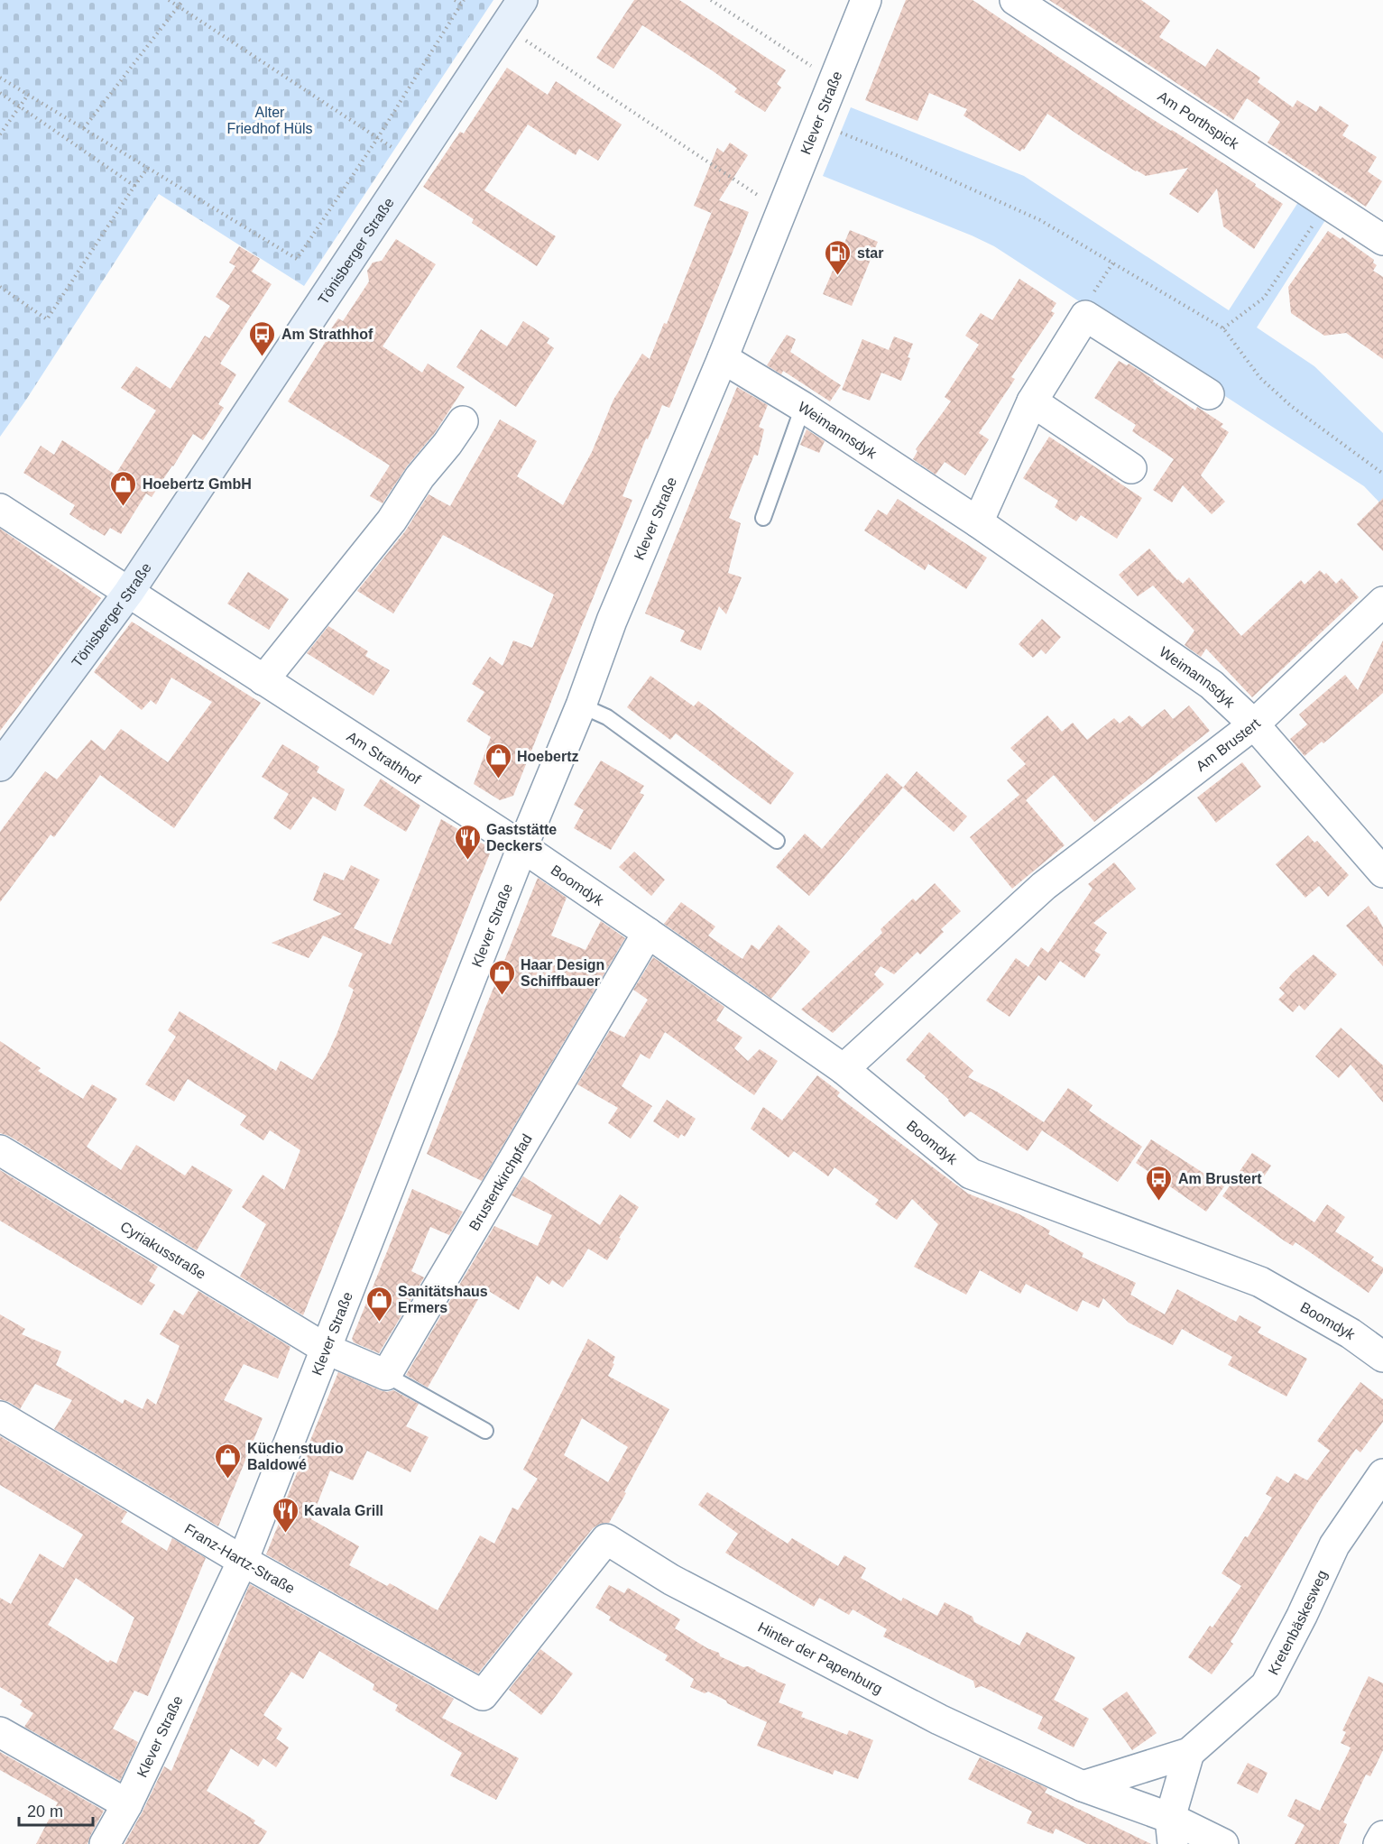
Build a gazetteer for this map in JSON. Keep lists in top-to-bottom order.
{
  "streets": {
    "street": [
      "Klever Straße",
      "Am Porthspick",
      "Tönisberger Straße",
      "Weimannsdyk",
      "Am Brustert",
      "Am Strathhof",
      "Boomdyk",
      "Brustertkirchpfad",
      "Cyriakusstraße",
      "Franz-Hartz-Straße",
      "Kretenbäskesweg",
      "Hinter der Papenburg"
    ]
  },
  "crossings": [
    ["Klever Straße", "Weimannsdyk"],
    ["Klever Straße", "Am Strathhof"],
    ["Klever Straße", "Boomdyk"],
    ["Klever Straße", "Cyriakusstraße"],
    ["Klever Straße", "Franz-Hartz-Straße"],
    ["Tönisberger Straße", "Am Strathhof"],
    ["Weimannsdyk", "Am Brustert"],
    ["Am Brustert", "Boomdyk"],
    ["Am Strathhof", "Boomdyk"],
    ["Boomdyk", "Brustertkirchpfad"],
    ["Franz-Hartz-Straße", "Hinter der Papenburg"],
    ["Kretenbäskesweg", "Hinter der Papenburg"]
  ],
  "parks": ["Alter Friedhof Hüls"],
  "places": {
    "fuel station": ["star"],
    "bus stop": ["Am Strathhof", "Am Brustert"],
    "shop": [
      "Hoebertz GmbH",
      "Hoebertz",
      "Haar Design Schiffbauer",
      "Sanitätshaus Ermers",
      "Küchenstudio Baldowé"
    ],
    "restaurant": ["Gaststätte Deckers", "Kavala Grill"]
  },
  "scale_bar": "20 m"
}
